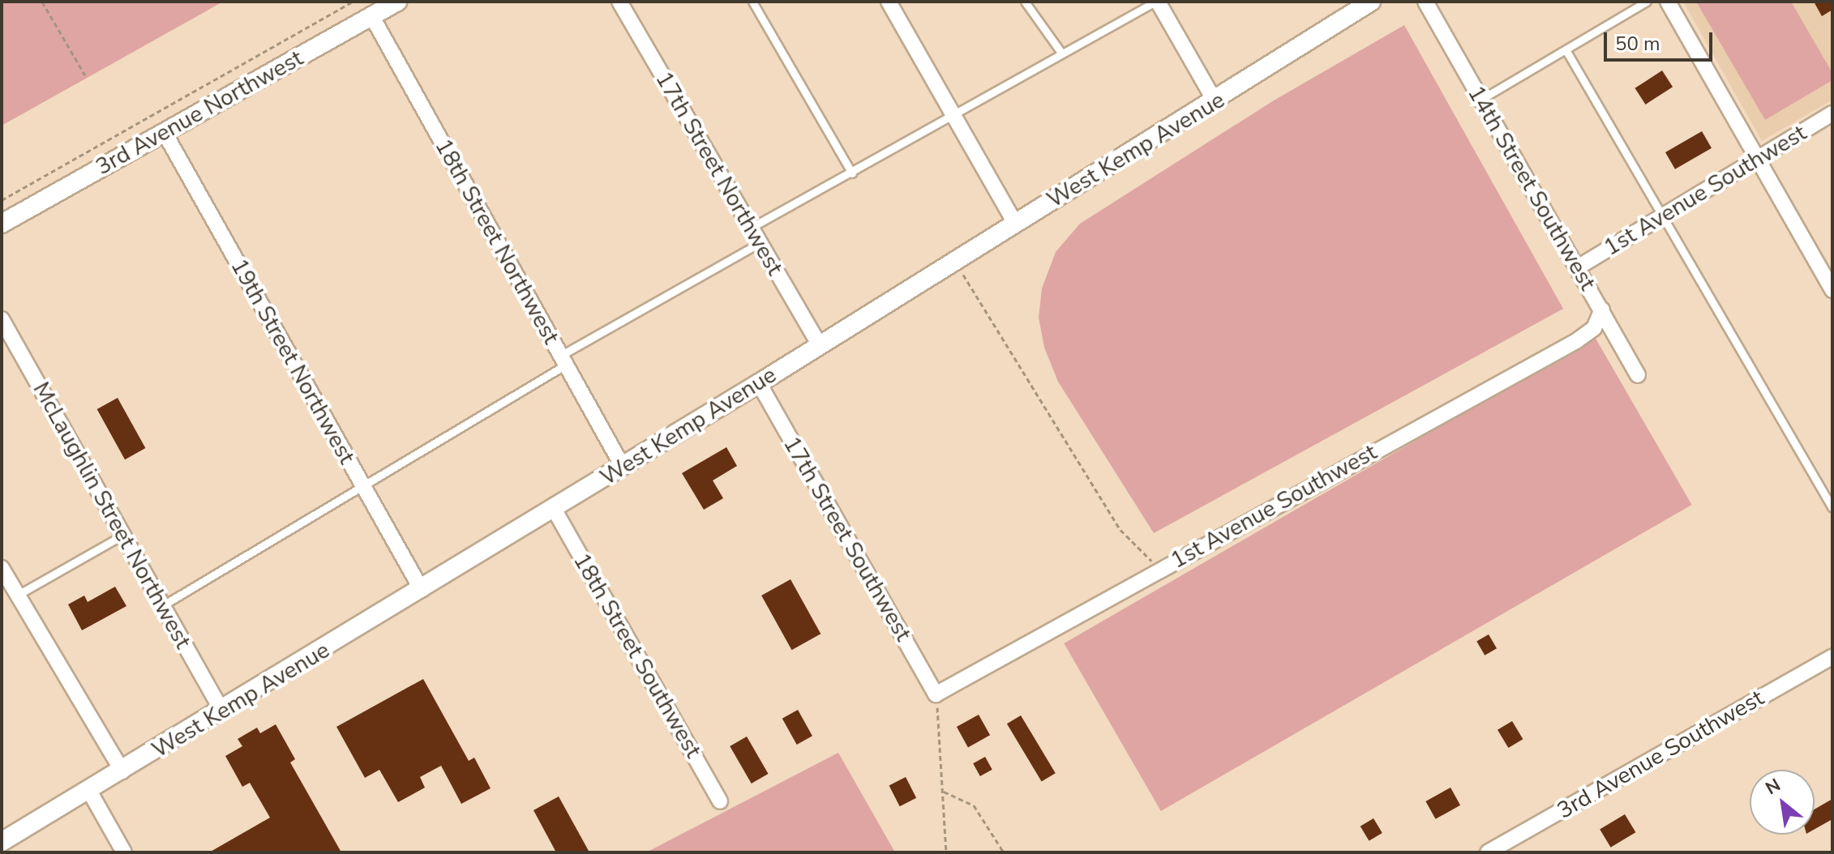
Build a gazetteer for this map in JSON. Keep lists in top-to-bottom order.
{
  "streets": {
    "street": [
      "3rd Avenue Northwest",
      "West Kemp Avenue",
      "17th Street Northwest",
      "14th Street Southwest",
      "1st Avenue Southwest",
      "18th Street Northwest",
      "19th Street Northwest",
      "McLaughlin Street Northwest",
      "17th Street Southwest",
      "18th Street Southwest",
      "3rd Avenue Southwest"
    ]
  },
  "crossings": [
    ["3rd Avenue Northwest", "18th Street Northwest"],
    ["3rd Avenue Northwest", "19th Street Northwest"],
    ["West Kemp Avenue", "17th Street Northwest"],
    ["West Kemp Avenue", "18th Street Northwest"],
    ["West Kemp Avenue", "19th Street Northwest"],
    ["West Kemp Avenue", "McLaughlin Street Northwest"],
    ["West Kemp Avenue", "17th Street Southwest"],
    ["West Kemp Avenue", "18th Street Southwest"],
    ["14th Street Southwest", "1st Avenue Southwest"],
    ["1st Avenue Southwest", "17th Street Southwest"]
  ],
  "scale_bar": "50 m",
  "north": "top left"
}
